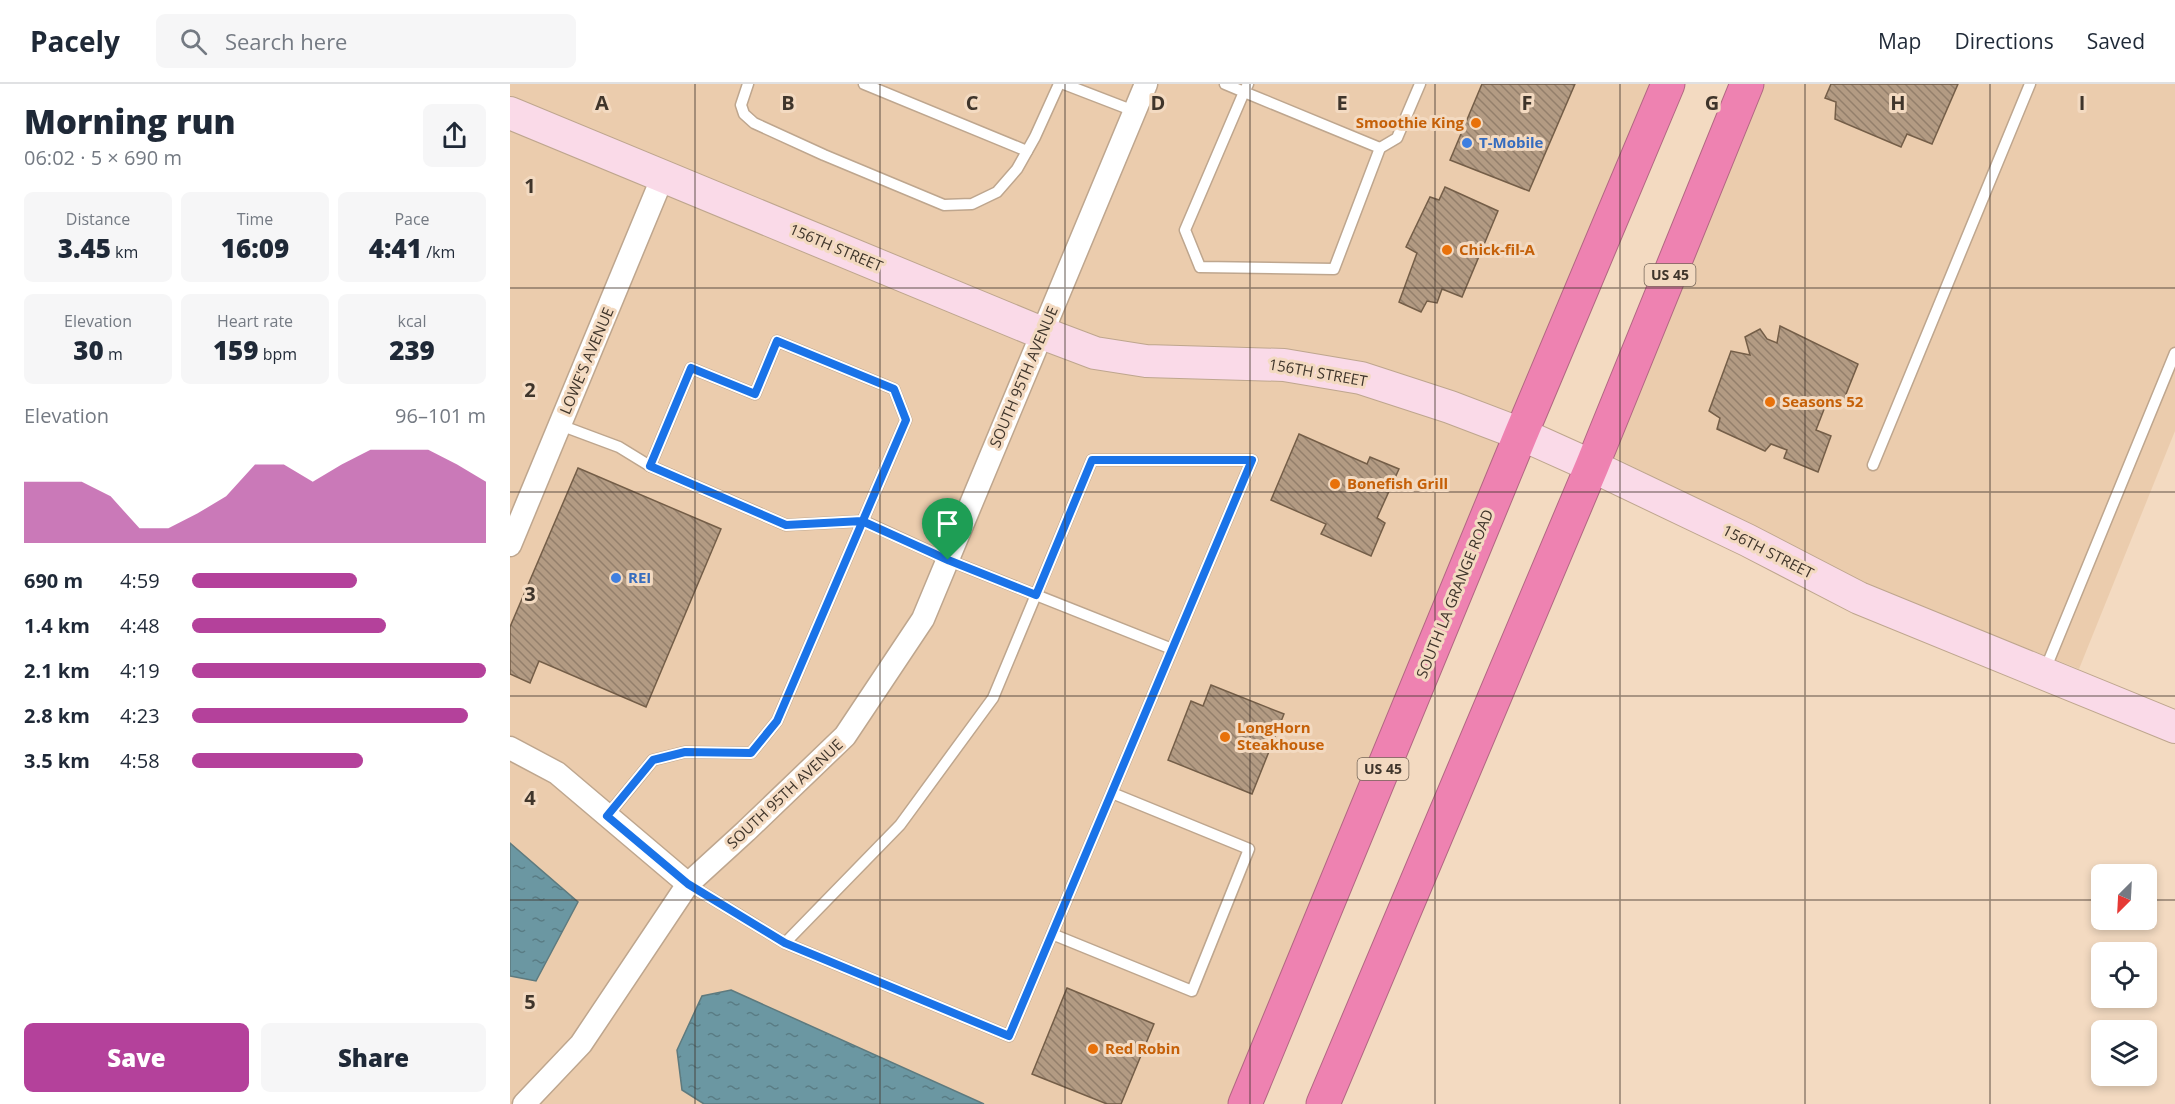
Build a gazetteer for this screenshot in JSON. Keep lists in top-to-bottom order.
{
  "streets": {
    "highway": ["US 45", "SOUTH LA GRANGE ROAD"],
    "street": ["156TH STREET", "LOWE'S AVENUE", "SOUTH 95TH AVENUE"]
  },
  "crossings": [
    ["156TH STREET", "US 45"],
    ["156TH STREET", "LOWE'S AVENUE"],
    ["156TH STREET", "SOUTH 95TH AVENUE"],
    ["156TH STREET", "SOUTH LA GRANGE ROAD"]
  ],
  "places": [
    "Smoothie King",
    "T-Mobile",
    "Chick-fil-A",
    "Seasons 52",
    "Bonefish Grill",
    "REI",
    "LongHorn Steakhouse",
    "Red Robin"
  ],
  "north": "bottom left",
  "page": {
    "header": "Pacely",
    "search": "Search here",
    "nav": ["Map", "Directions", "Saved"],
    "heading": ["Morning run", "06:02 · 5 × 690 m"],
    "stats": [
      ["Distance", "3.45 km"],
      ["Time", "16:09"],
      ["Pace", "4:41 /km"],
      ["Elevation", "30 m"],
      ["Heart rate", "159 bpm"],
      ["kcal", "239"]
    ],
    "chart": ["Elevation", "96–101 m"],
    "list": [
      {
        "name": "690 m",
        "note": "4:59"
      },
      {
        "name": "1.4 km",
        "note": "4:48"
      },
      {
        "name": "2.1 km",
        "note": "4:19"
      },
      {
        "name": "2.8 km",
        "note": "4:23"
      },
      {
        "name": "3.5 km",
        "note": "4:58"
      }
    ],
    "buttons": ["Save", "Share"]
  },
  "grid": {
    "columns": [
      "A",
      "B",
      "C",
      "D",
      "E",
      "F",
      "G",
      "H",
      "I"
    ],
    "rows": [
      "1",
      "2",
      "3",
      "4",
      "5"
    ]
  }
}
